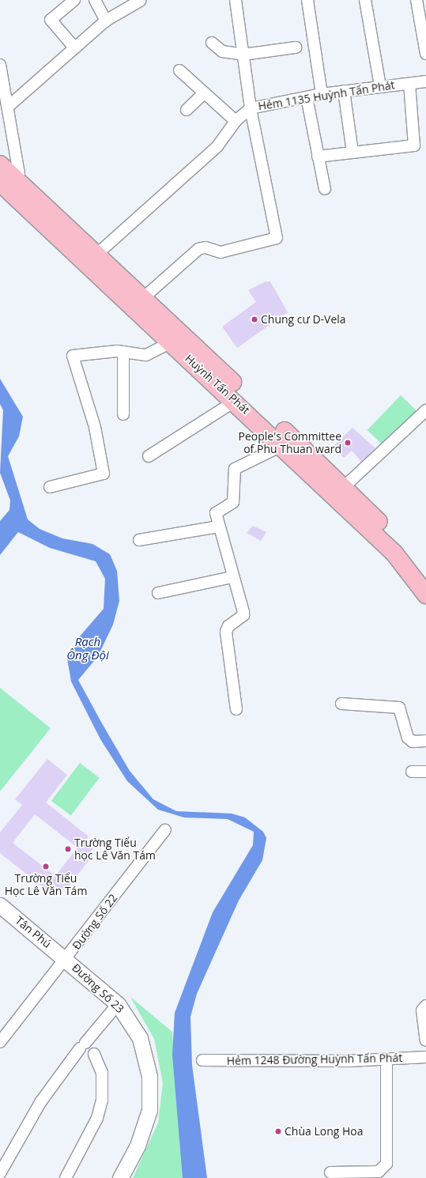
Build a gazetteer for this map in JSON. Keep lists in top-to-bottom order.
{
  "streets": {
    "main road": ["Huỳnh Tấn Phát"],
    "street": [
      "Hẻm 1135 Huỳnh Tấn Phát",
      "Đường Số 22",
      "Tân Phú",
      "Đường Số 23",
      "Hẻm 1248 Đường Huỳnh Tấn Phát"
    ]
  },
  "crossings": [
    ["Hẻm 1135 Huỳnh Tấn Phát", "Huỳnh Tấn Phát"],
    ["Đường Số 22", "Tân Phú"],
    ["Đường Số 22", "Đường Số 23"],
    ["Tân Phú", "Đường Số 23"]
  ],
  "water": ["Rạch Ông Đội"],
  "places": [
    "Chung cư D-Vela",
    "People's Committee of Phu Thuan ward",
    "Trường Tiểu học Lê Văn Tám",
    "Trường Tiểu Học Lê Văn Tám",
    "Chùa Long Hoa"
  ]
}
